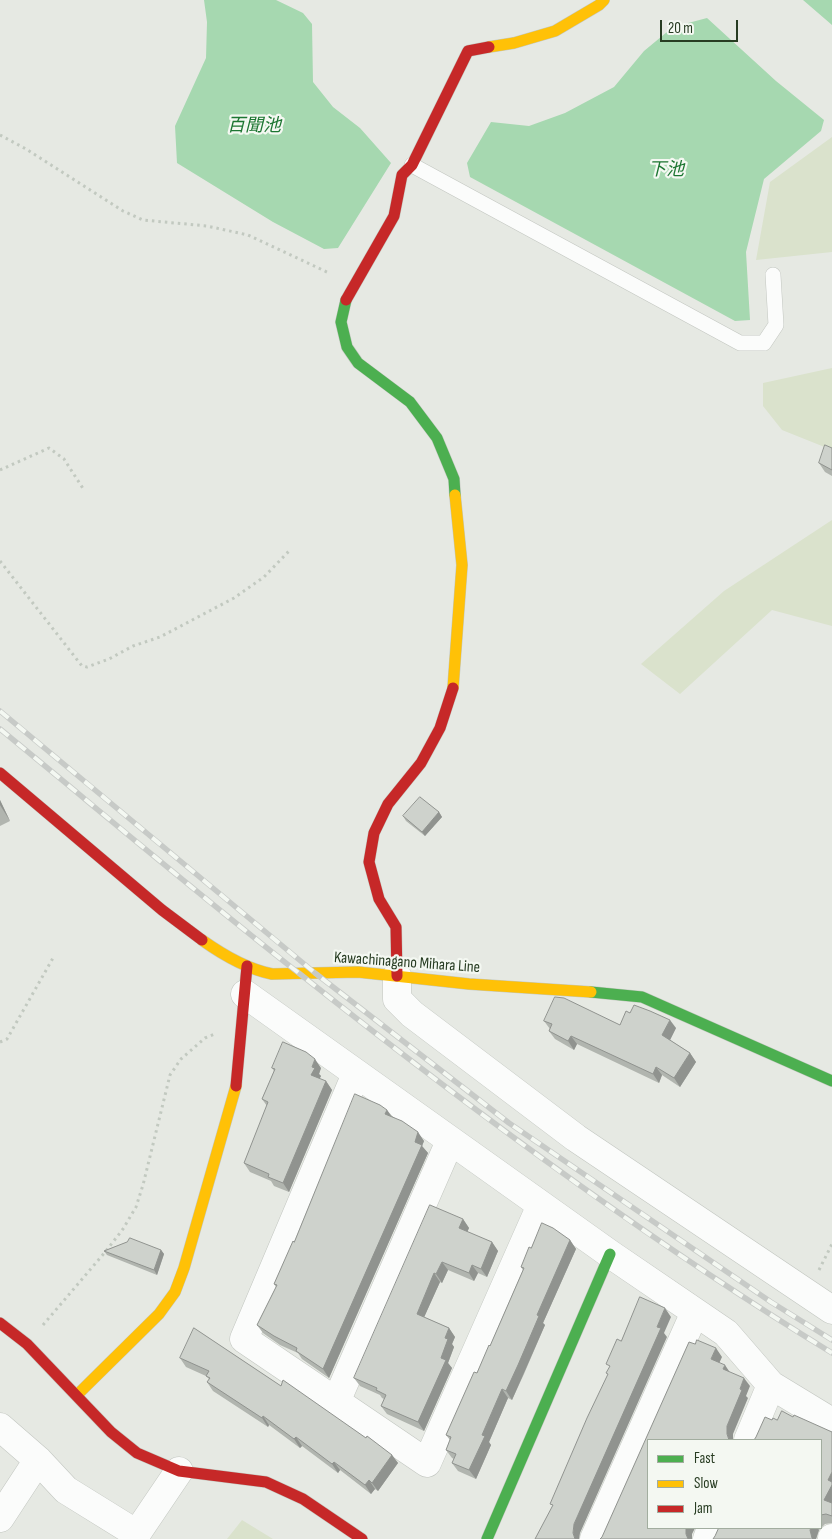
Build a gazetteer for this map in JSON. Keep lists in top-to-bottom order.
{
  "streets": {
    "street": ["Kawachinagano Mihara Line"]
  },
  "water": ["百聞池", "下池"],
  "legend": ["Fast", "Slow", "Jam"],
  "scale_bar": "20 m"
}
